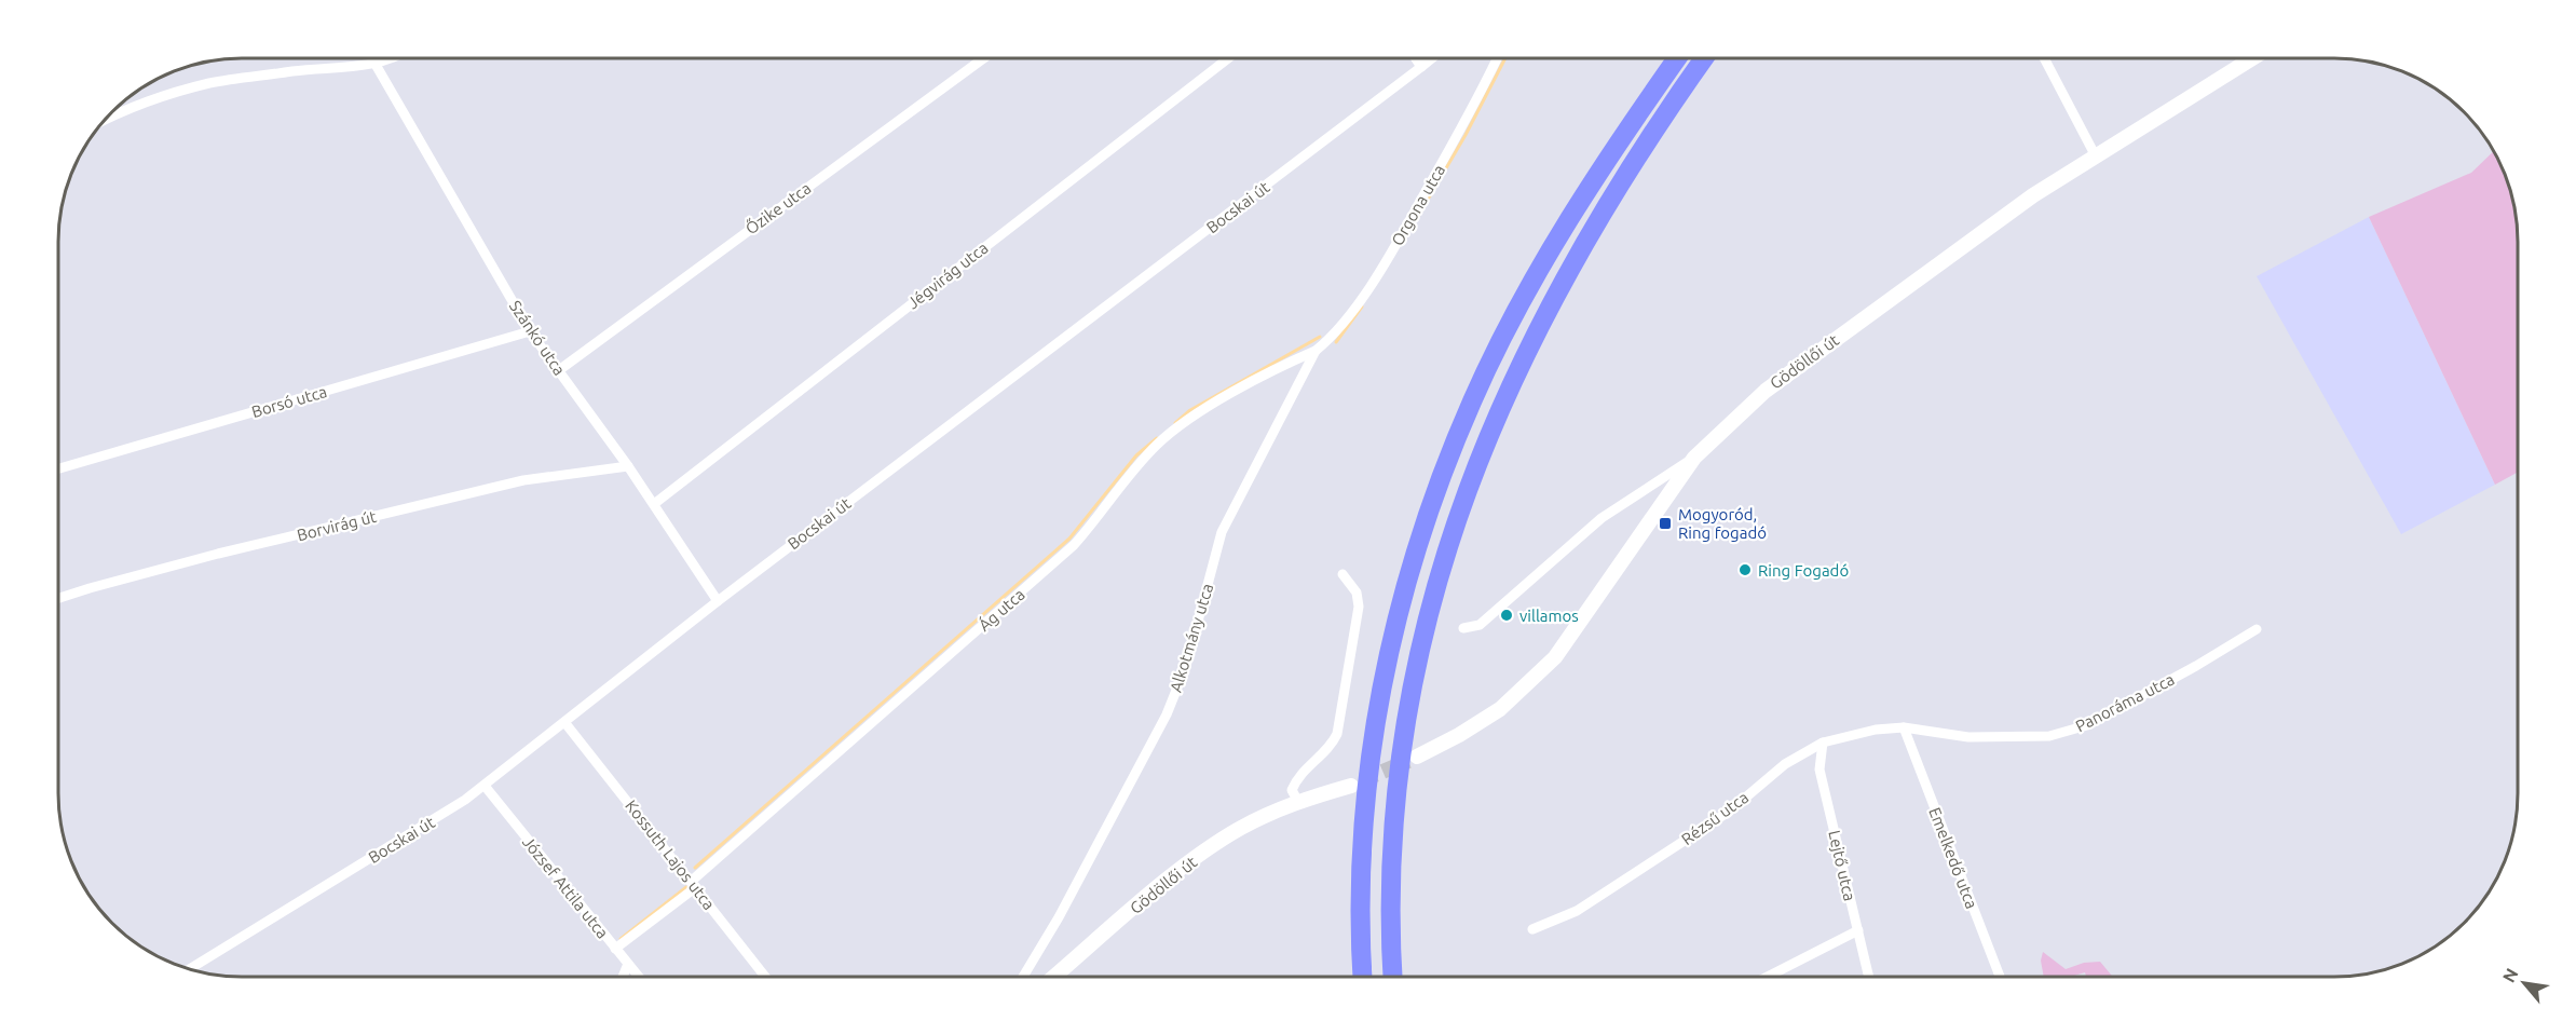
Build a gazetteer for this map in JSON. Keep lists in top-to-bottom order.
{
  "streets": {
    "main road": ["Gödöllői út"],
    "street": [
      "Orgona utca",
      "Bocskai út",
      "Őzike utca",
      "Jégvirág utca",
      "Szánkó utca",
      "Borsó utca",
      "Borvirág út",
      "Ág utca",
      "Alkotmány utca",
      "Panoráma utca",
      "Rézsű utca",
      "Kossuth Lajos utca",
      "Emelkedő utca",
      "Lejtő utca",
      "József Attila utca"
    ]
  },
  "crossings": [
    ["Orgona utca", "Ág utca"],
    ["Orgona utca", "Alkotmány utca"],
    ["Bocskai út", "Szánkó utca"],
    ["Bocskai út", "Kossuth Lajos utca"],
    ["Bocskai út", "József Attila utca"],
    ["Őzike utca", "Szánkó utca"],
    ["Jégvirág utca", "Szánkó utca"],
    ["Szánkó utca", "Borsó utca"],
    ["Szánkó utca", "Borvirág út"],
    ["Ág utca", "Alkotmány utca"],
    ["Ág utca", "Kossuth Lajos utca"],
    ["Ág utca", "József Attila utca"],
    ["Panoráma utca", "Rézsű utca"],
    ["Panoráma utca", "Emelkedő utca"],
    ["Rézsű utca", "Emelkedő utca"],
    ["Rézsű utca", "Lejtő utca"]
  ],
  "places": {
    "transit": ["Mogyoród, Ring fogadó"],
    "other": ["Ring Fogadó", "villamos"]
  },
  "north": "top left"
}
